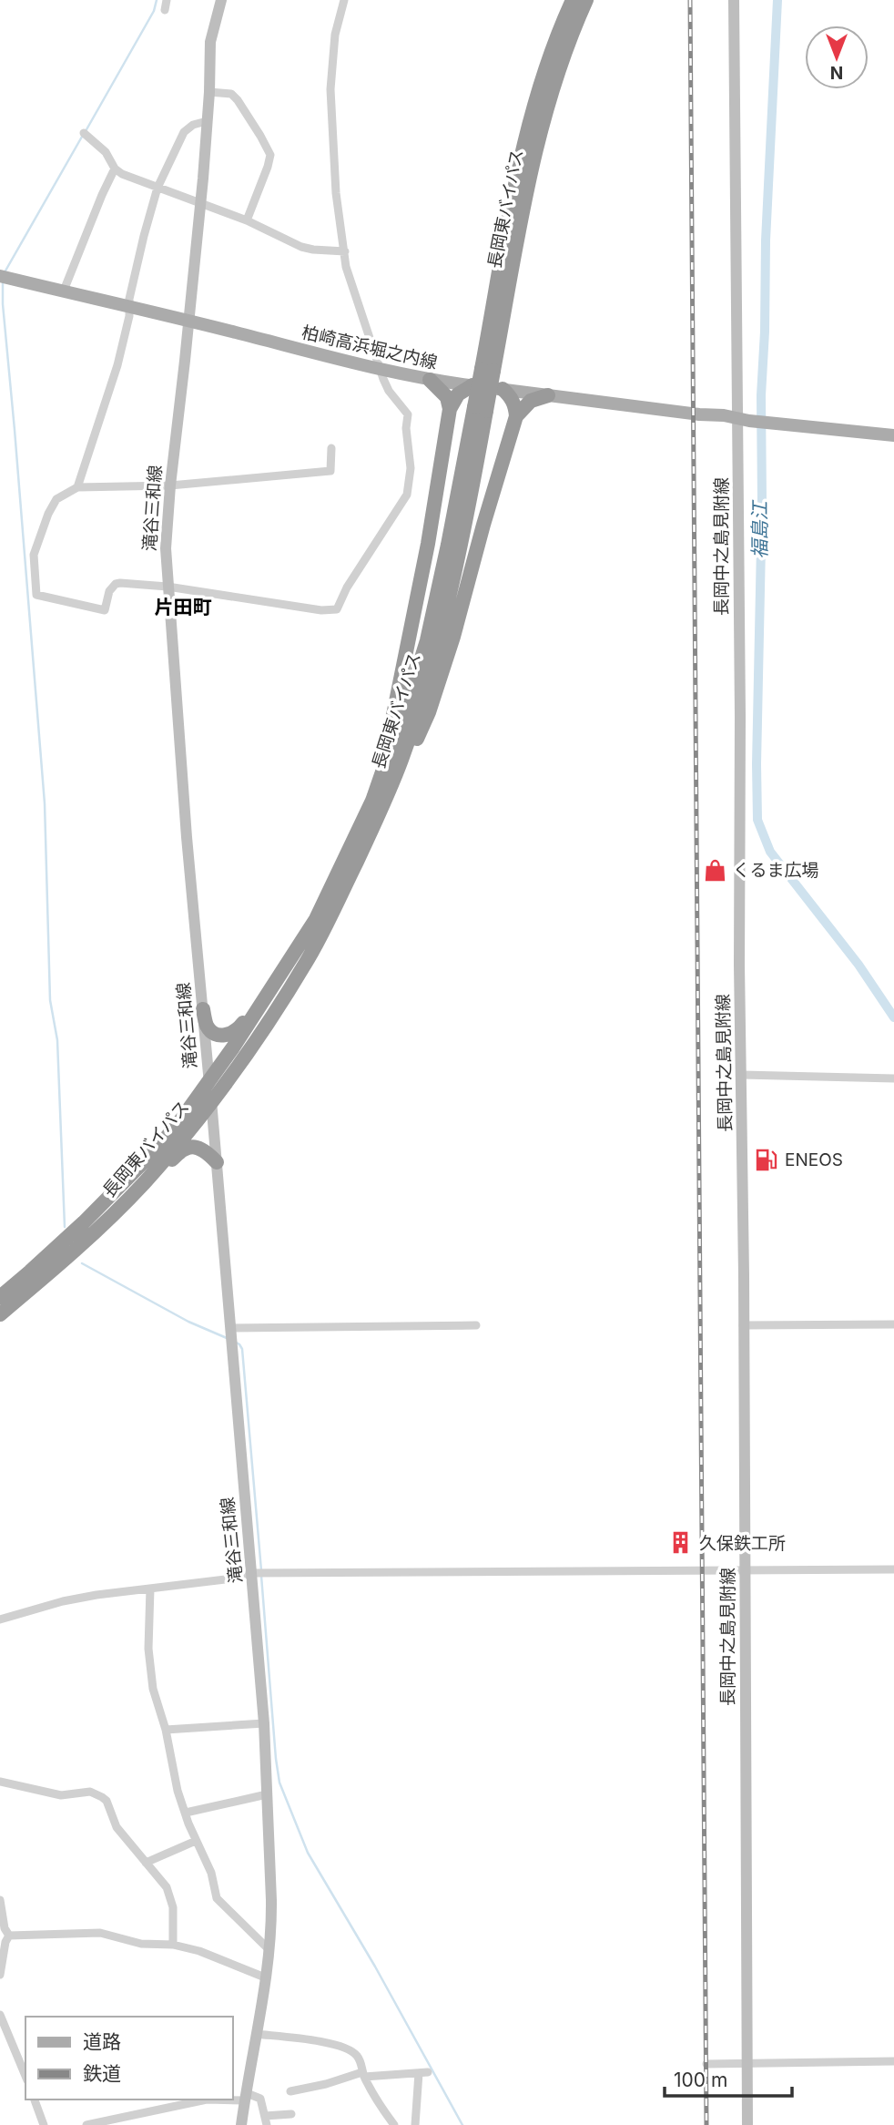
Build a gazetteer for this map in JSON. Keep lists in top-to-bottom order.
{
  "streets": {
    "highway": ["長岡東バイパス"],
    "main road": ["柏崎高浜堀之内線", "滝谷三和線", "長岡中之島見附線"]
  },
  "crossings": [
    ["長岡東バイパス", "滝谷三和線"],
    ["柏崎高浜堀之内線", "滝谷三和線"],
    ["柏崎高浜堀之内線", "長岡中之島見附線"]
  ],
  "districts": ["片田町"],
  "water": ["福島江"],
  "places": {
    "shop": ["くるま広場"],
    "fuel station": ["ENEOS"],
    "building": ["久保鉄工所"]
  },
  "legend": ["道路", "鉄道"],
  "scale_bar": "100 m",
  "north": "bottom"
}
